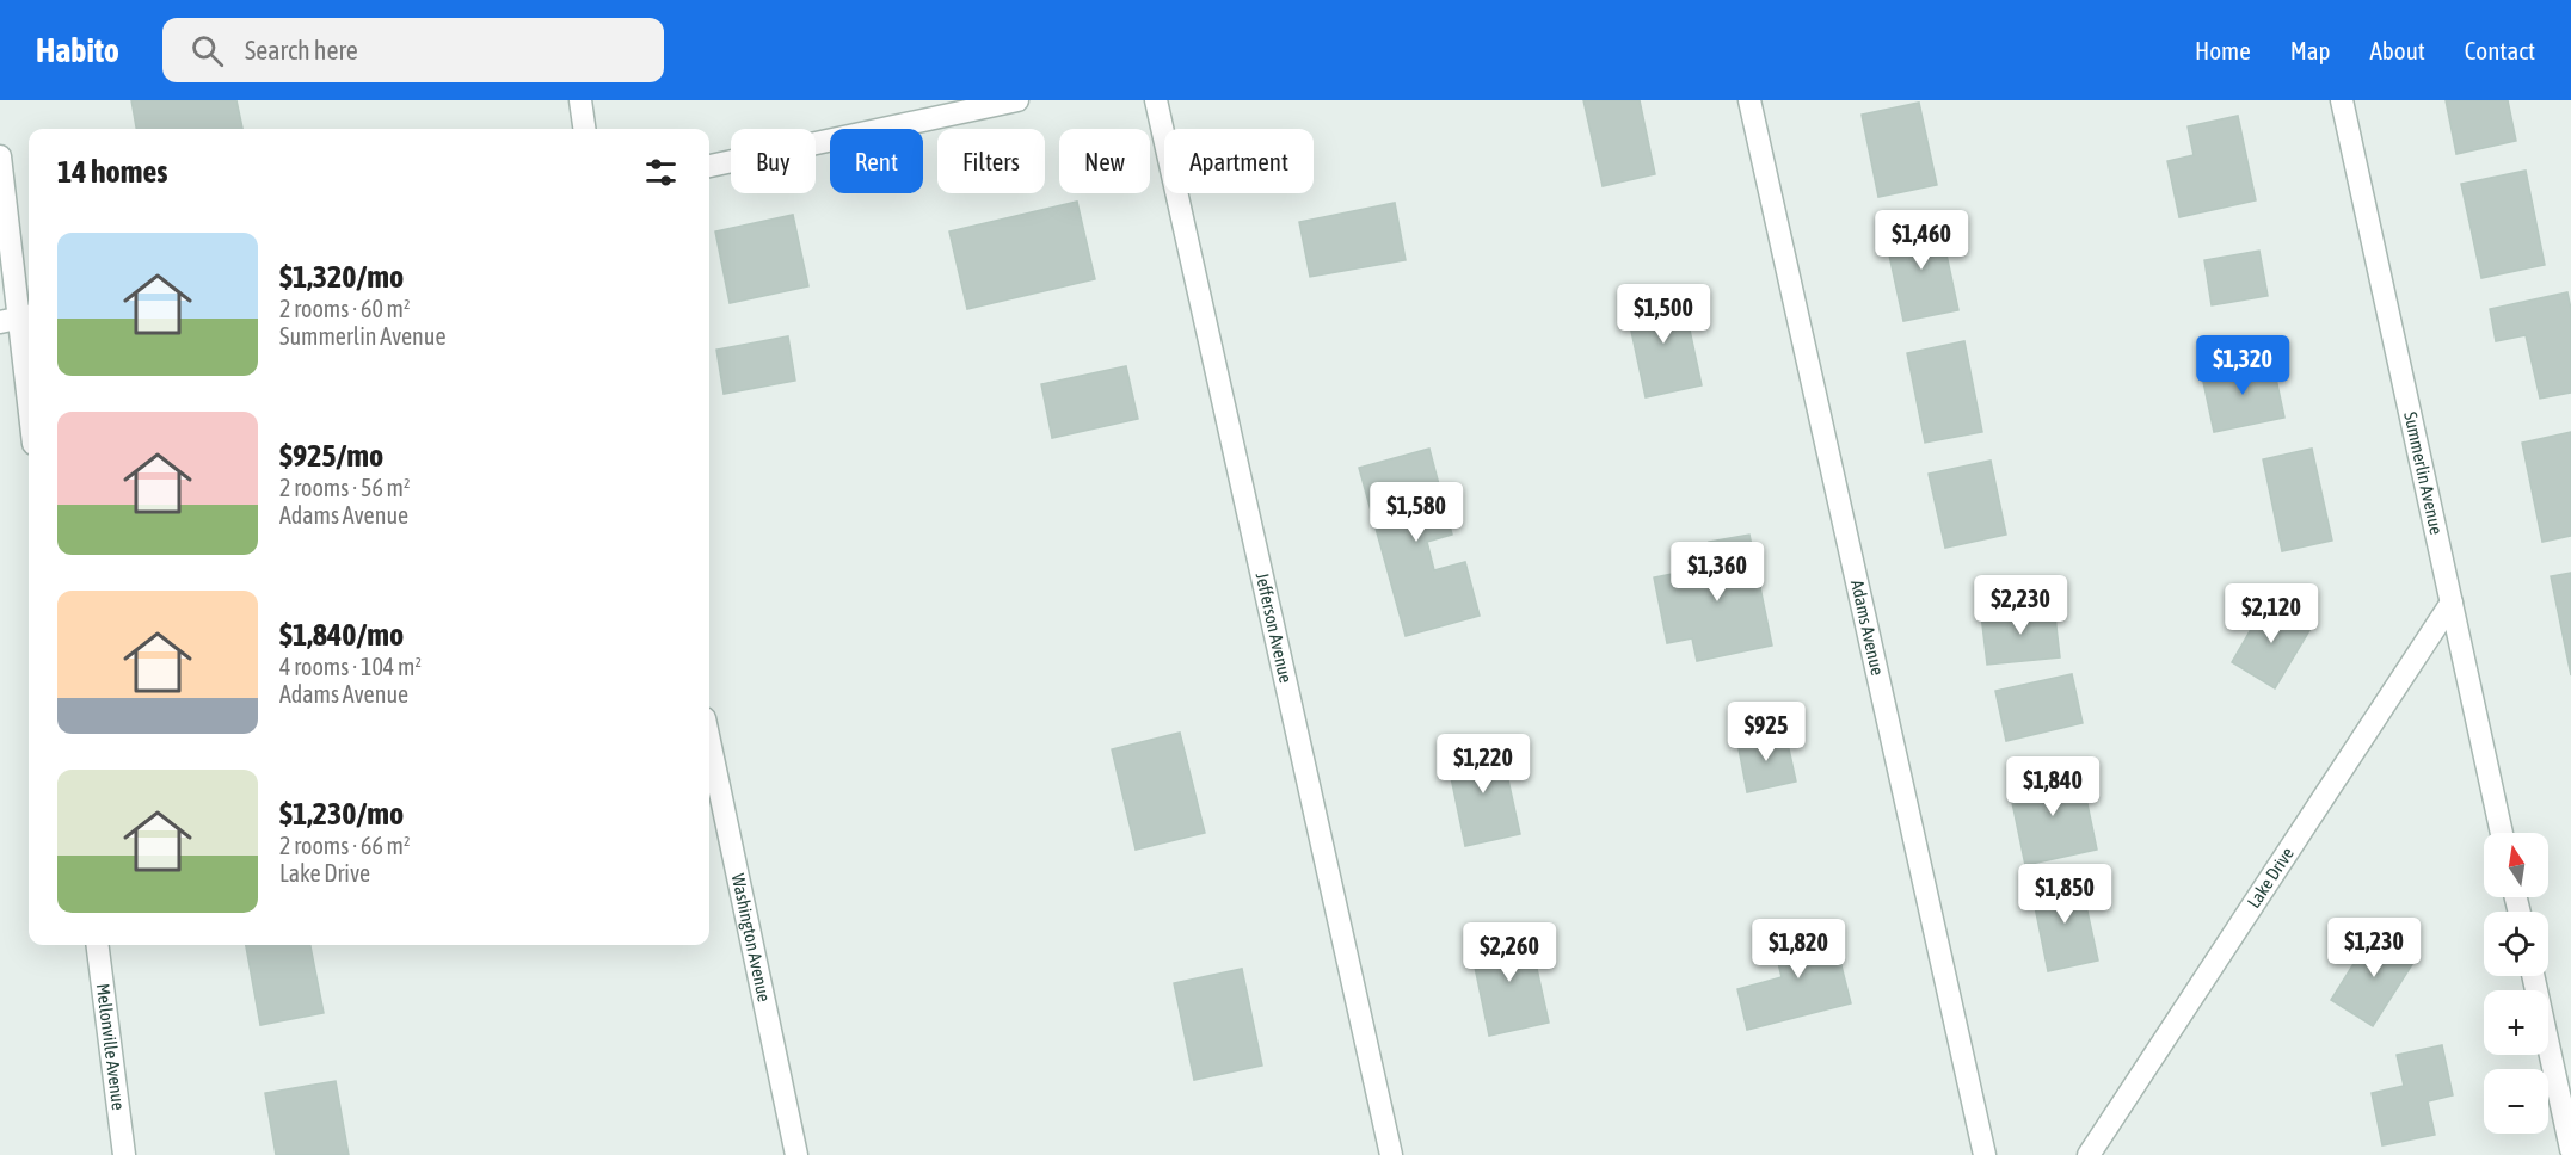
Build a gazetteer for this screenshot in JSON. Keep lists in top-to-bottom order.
{
  "streets": {
    "street": [
      "Summerlin Avenue",
      "Jefferson Avenue",
      "Adams Avenue",
      "Lake Drive",
      "Washington Avenue",
      "Mellonville Avenue"
    ]
  },
  "crossings": [
    ["Summerlin Avenue", "Lake Drive"]
  ],
  "north": "top",
  "page": {
    "header": "Habito",
    "search": "Search here",
    "nav": [
      "Home",
      "Map",
      "About",
      "Contact"
    ],
    "chip": [
      "Buy",
      "Rent",
      "Filters",
      "New",
      "Apartment"
    ],
    "heading": "14 homes",
    "price": [
      "$1,460",
      "$1,500",
      "$1,320",
      "$1,580",
      "$1,360",
      "$2,230",
      "$2,120",
      "$925",
      "$1,220",
      "$1,840",
      "$1,850",
      "$1,230",
      "$1,820",
      "$2,260"
    ],
    "list": [
      {
        "name": "$1,320/mo",
        "note": "2 rooms · 60 m² · Summerlin Avenue"
      },
      {
        "name": "$925/mo",
        "note": "2 rooms · 56 m² · Adams Avenue"
      },
      {
        "name": "$1,840/mo",
        "note": "4 rooms · 104 m² · Adams Avenue"
      },
      {
        "name": "$1,230/mo",
        "note": "2 rooms · 66 m² · Lake Drive"
      }
    ],
    "map_buttons": ["+", "−"]
  }
}
